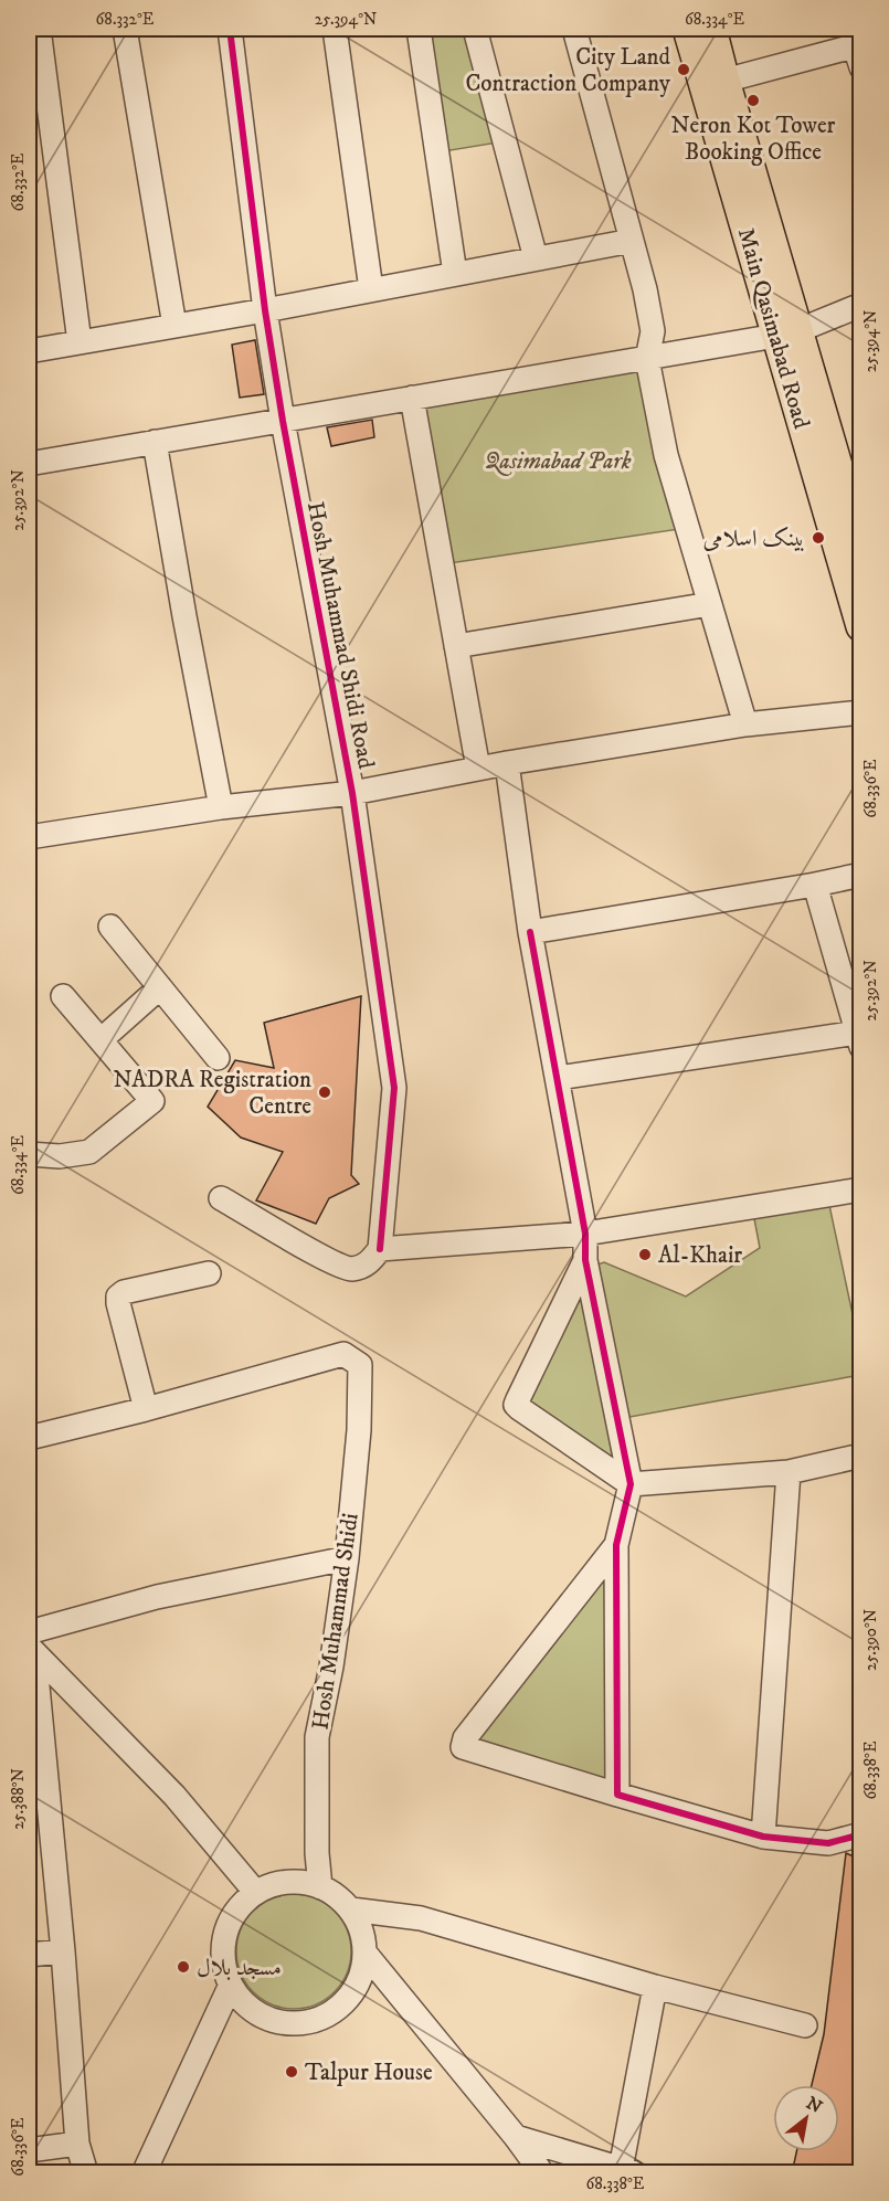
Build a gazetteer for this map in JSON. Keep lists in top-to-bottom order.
{
  "streets": {
    "main road": ["Main Qasimabad Road"],
    "street": ["Hosh Muhammad Shidi Road", "Hosh Muhammad Shidi"]
  },
  "parks": ["Qasimabad Park"],
  "places": [
    "City Land Contraction Company",
    "Neron Kot Tower Booking Office",
    "بینک اسلامی",
    "NADRA Registration Centre",
    "Al-Khair",
    "مسجد بلال",
    "Talpur House"
  ],
  "north": "top right",
  "coordinates": [
    "68.332°E",
    "25.394°N",
    "68.334°E",
    "25.392°N",
    "68.336°E",
    "25.390°N",
    "68.338°E",
    "25.388°N"
  ]
}
